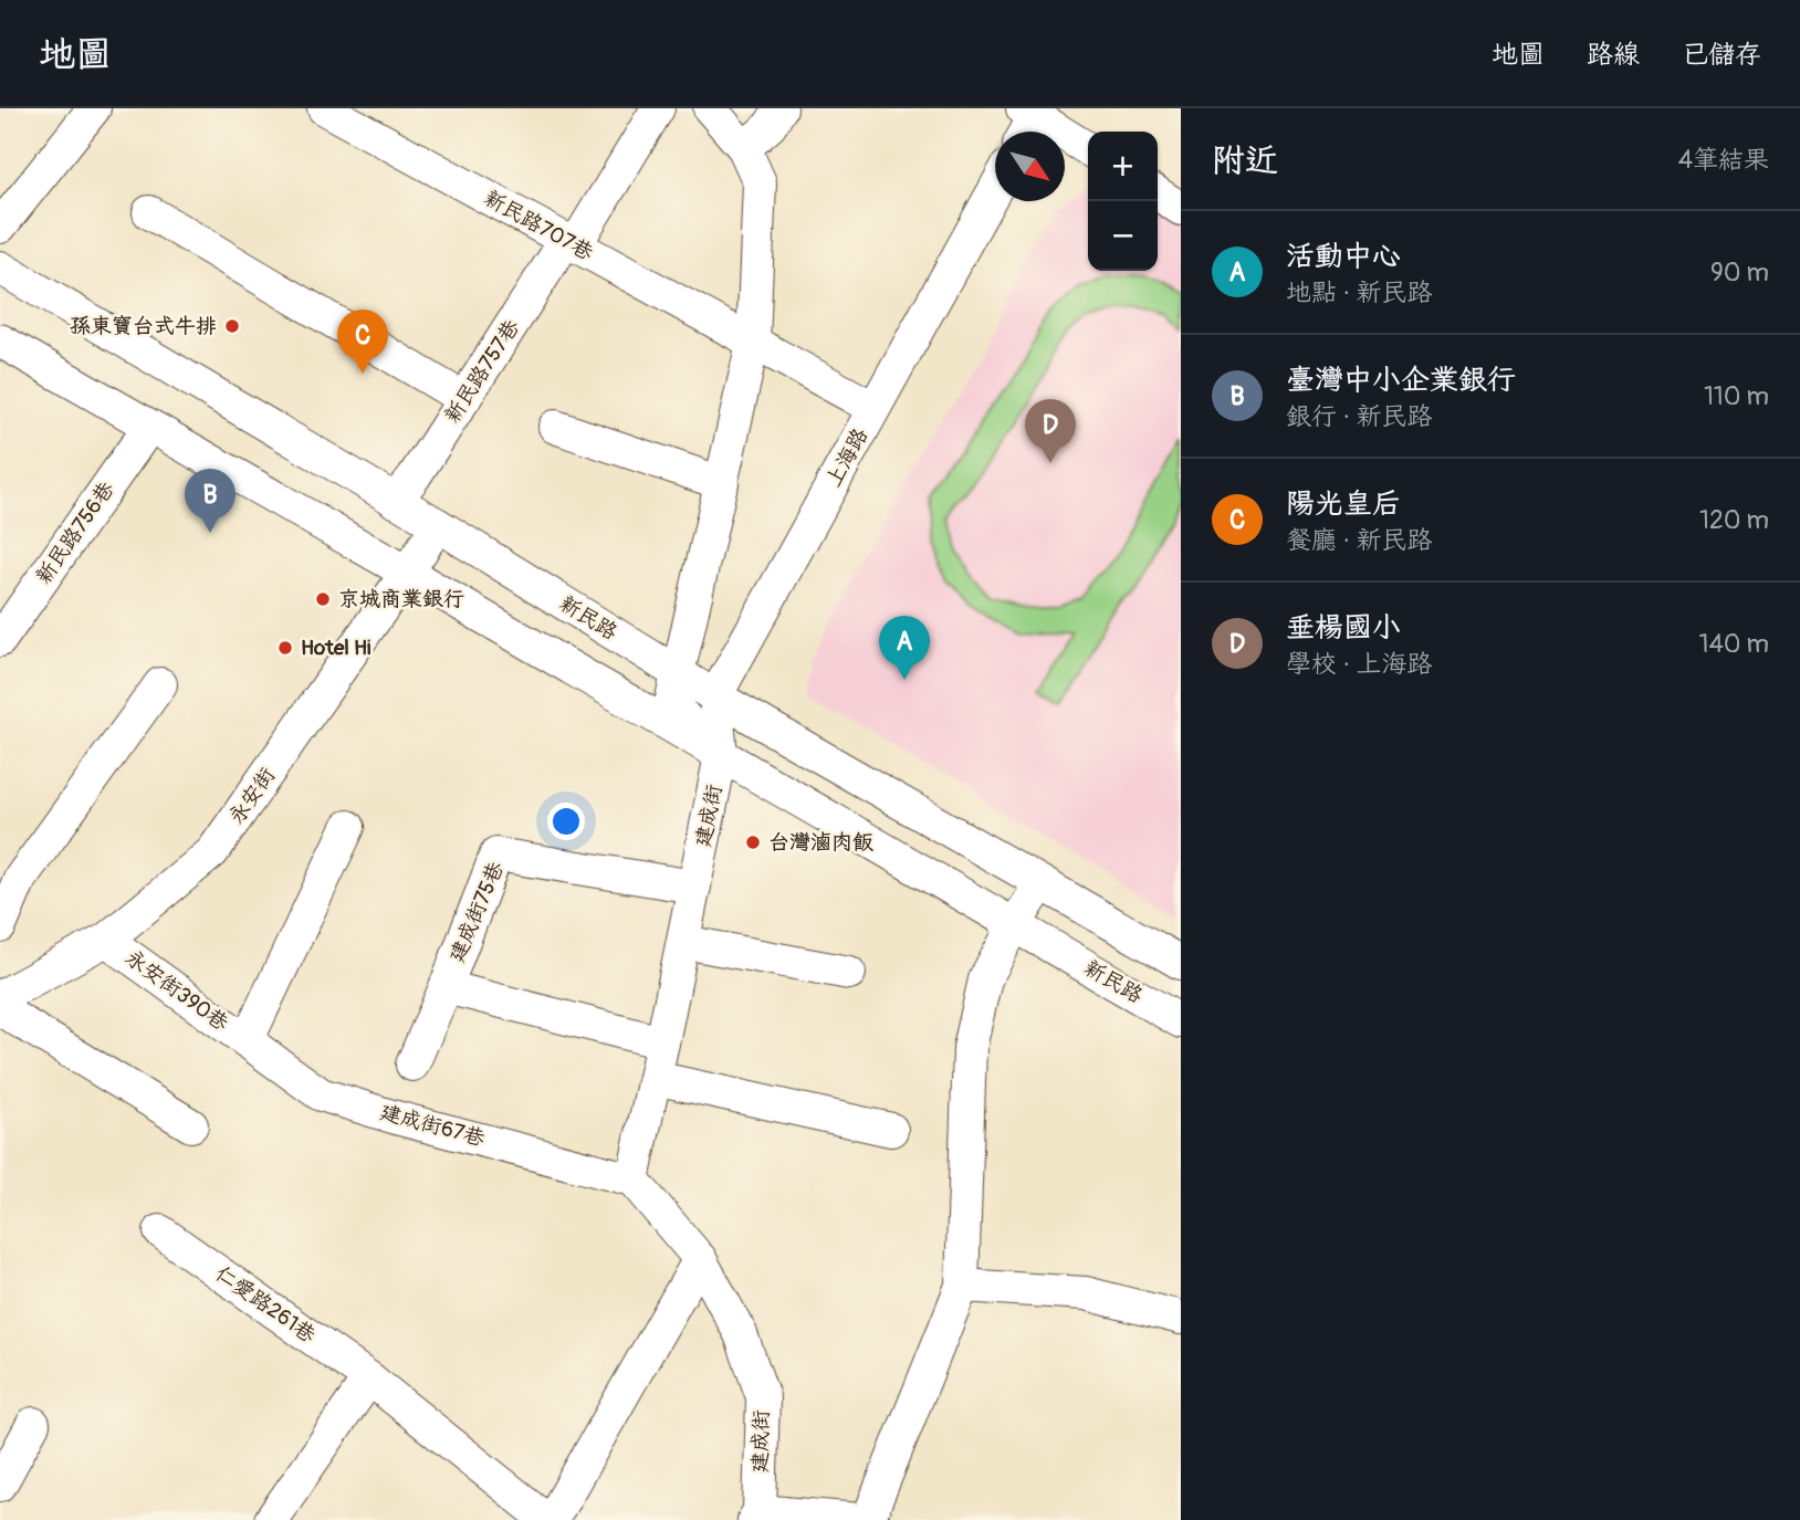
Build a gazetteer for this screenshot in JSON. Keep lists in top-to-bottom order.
{
  "streets": {
    "street": [
      "新民路707巷",
      "新民路757巷",
      "上海路",
      "新民路756巷",
      "新民路",
      "永安街",
      "建成街",
      "建成街75巷",
      "永安街390巷",
      "建成街67巷",
      "仁愛路261巷"
    ]
  },
  "crossings": [
    ["新民路707巷", "新民路757巷"],
    ["新民路707巷", "上海路"],
    ["新民路707巷", "建成街"],
    ["新民路757巷", "新民路"],
    ["上海路", "新民路"],
    ["新民路756巷", "新民路"],
    ["新民路", "永安街"],
    ["新民路", "建成街"],
    ["永安街", "永安街390巷"],
    ["建成街", "建成街75巷"],
    ["建成街", "建成街67巷"],
    ["永安街390巷", "建成街67巷"]
  ],
  "places": [
    "孫東寶台式牛排",
    "京城商業銀行",
    "Hotel Hi",
    "台灣滷肉飯"
  ],
  "north": "bottom right",
  "page": {
    "header": "地圖",
    "nav": ["地圖", "路線", "已儲存"],
    "heading": ["附近", "4筆結果"],
    "map_buttons": ["+", "−"],
    "list": [
      {
        "mark": "A",
        "name": "活動中心",
        "note": "地點 · 新民路",
        "value": "90 m"
      },
      {
        "mark": "B",
        "name": "臺灣中小企業銀行",
        "note": "銀行 · 新民路",
        "value": "110 m"
      },
      {
        "mark": "C",
        "name": "陽光皇后",
        "note": "餐廳 · 新民路",
        "value": "120 m"
      },
      {
        "mark": "D",
        "name": "垂楊國小",
        "note": "學校 · 上海路",
        "value": "140 m"
      }
    ],
    "pins": [
      "C",
      "D",
      "B",
      "A"
    ]
  }
}
